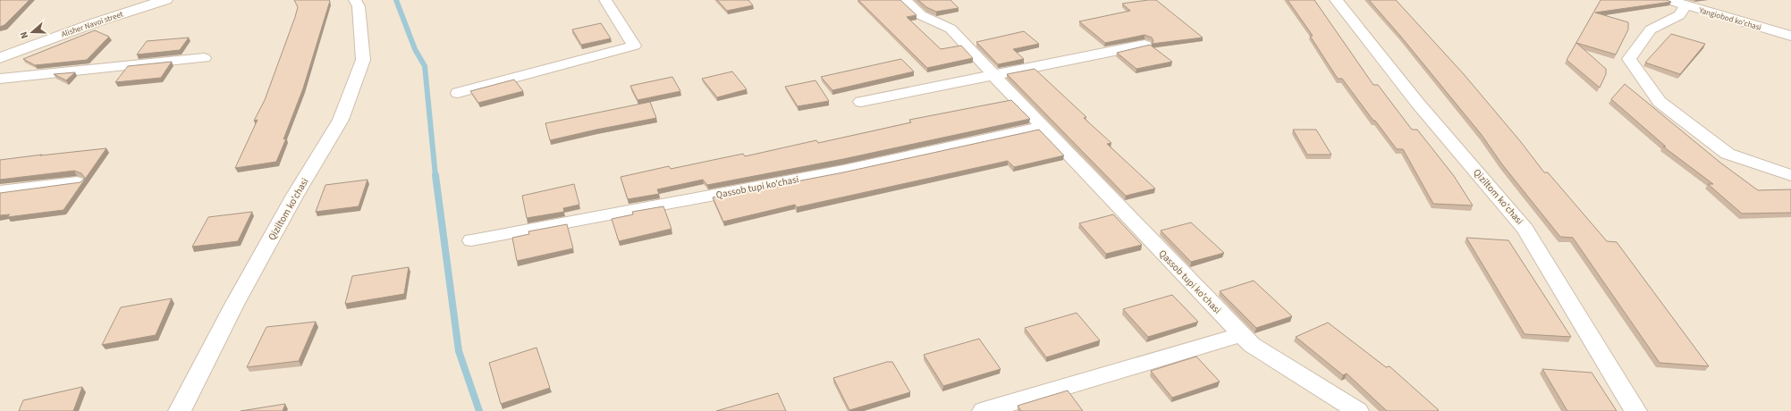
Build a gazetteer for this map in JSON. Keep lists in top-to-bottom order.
{
  "streets": {
    "main road": ["Alisher Navoi street"],
    "street": ["Yangiobod ko'chasi", "Qassob tupi ko'chasi", "Qiziltom ko'chasi"]
  },
  "north": "left"
}
